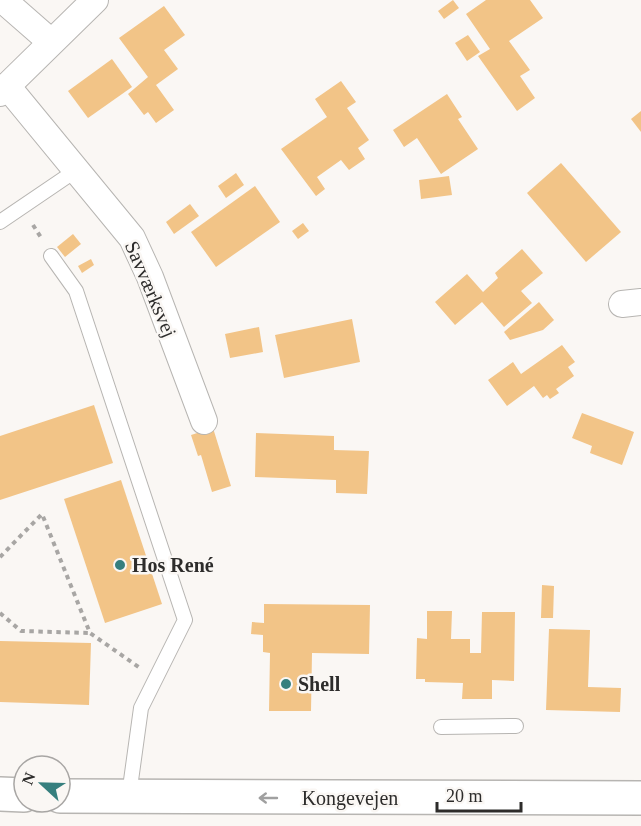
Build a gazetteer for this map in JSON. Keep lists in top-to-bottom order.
{
  "streets": {
    "main road": ["Kongevejen"],
    "street": ["Savværksvej"]
  },
  "one_way": ["Kongevejen"],
  "places": ["Hos René", "Shell"],
  "scale_bar": "20 m",
  "north": "left"
}
